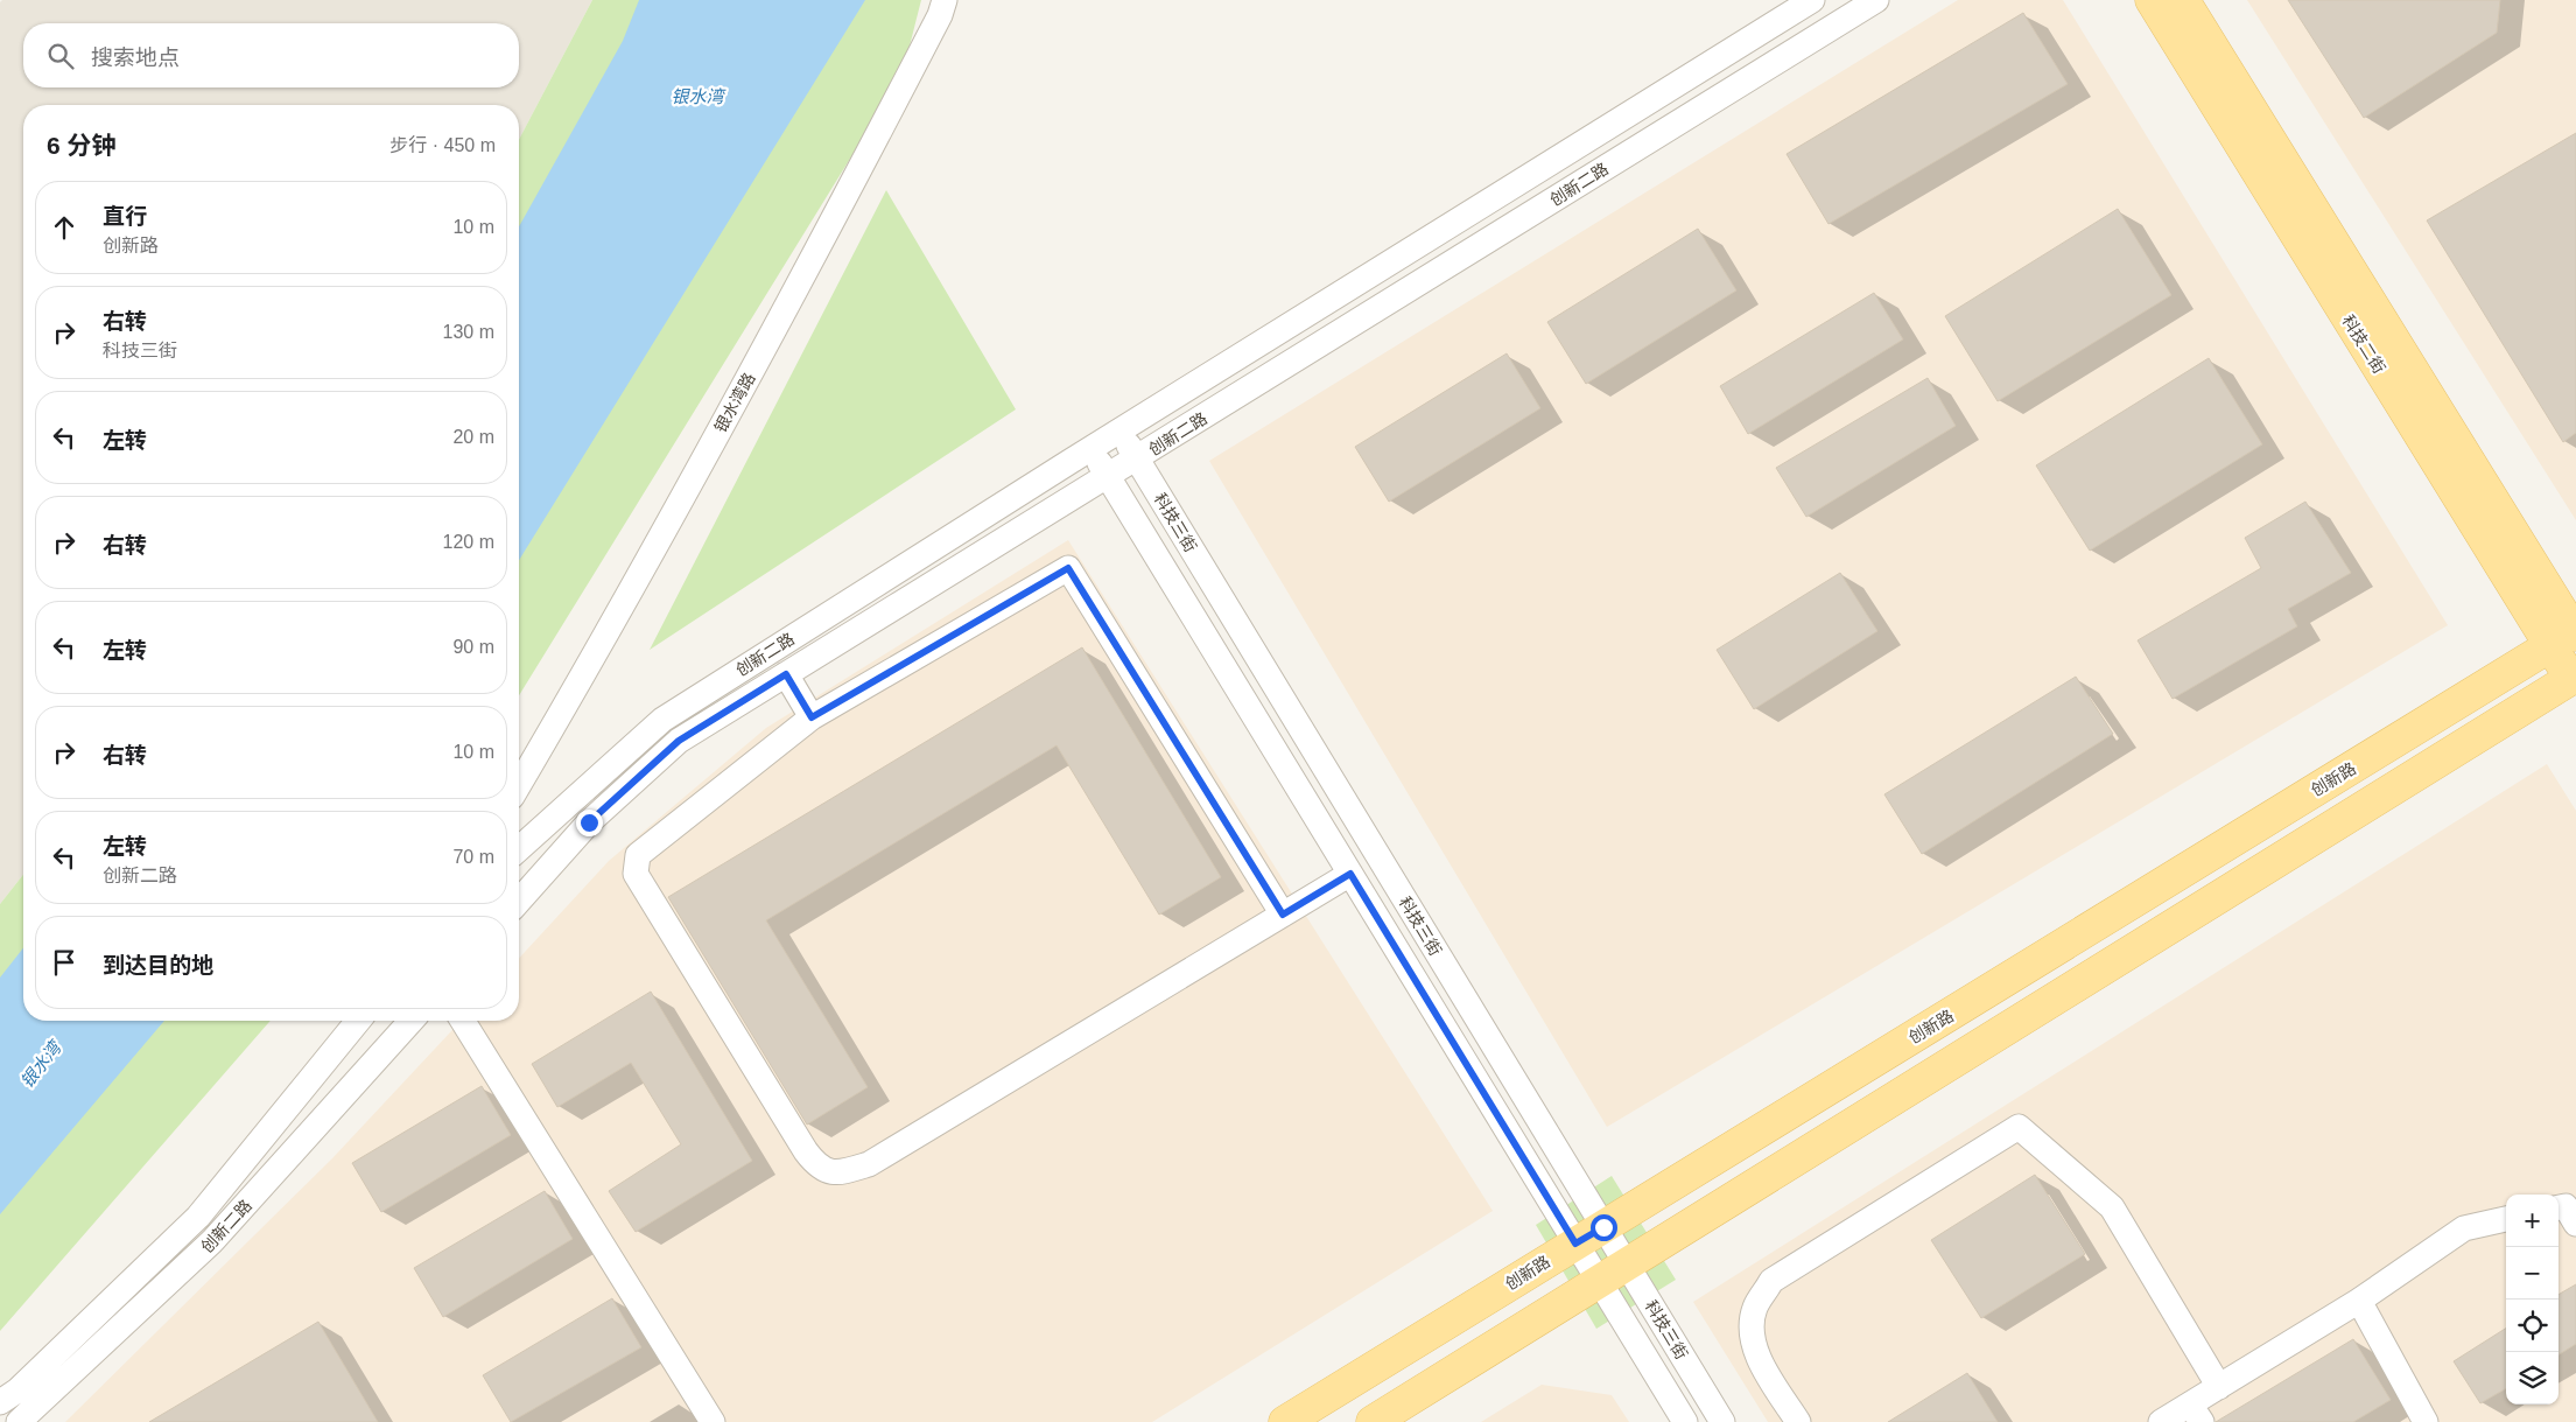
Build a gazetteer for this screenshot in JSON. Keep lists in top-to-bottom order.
{
  "streets": {
    "main road": ["科技二街", "创新路"],
    "street": ["创新二路", "银水湾路", "科技三街"]
  },
  "crossings": [
    ["创新二路", "科技三街"],
    ["科技二街", "创新路"],
    ["科技三街", "创新路"]
  ],
  "water": ["银水湾"],
  "page": {
    "search": "搜索地点",
    "heading": ["6 分钟", "步行 · 450 m"],
    "list": [
      ["直行", "创新路", "10 m"],
      ["右转", "科技三街", "130 m"],
      ["左转", "20 m"],
      ["右转", "120 m"],
      ["左转", "90 m"],
      ["右转", "10 m"],
      ["左转", "创新二路", "70 m"],
      "到达目的地"
    ],
    "map_buttons": ["+", "−"]
  }
}
